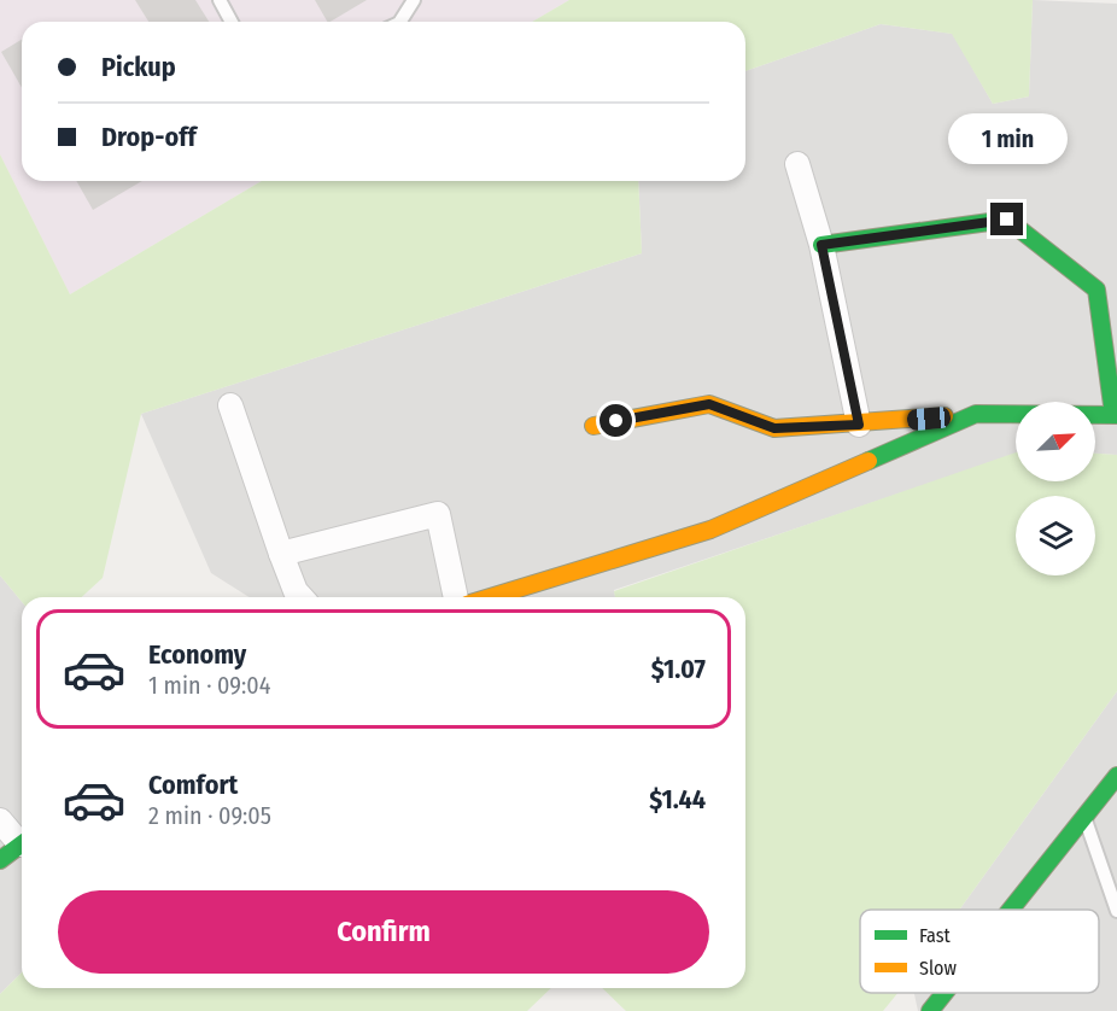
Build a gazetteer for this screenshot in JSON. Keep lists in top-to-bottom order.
{
  "legend": ["Fast", "Slow"],
  "north": "top right",
  "page": {
    "banner": ["Pickup", "Drop-off"],
    "bubble": "1 min",
    "list": [
      {
        "name": "Economy",
        "note": "1 min · 09:04",
        "value": "$1.07"
      },
      {
        "name": "Comfort",
        "note": "2 min · 09:05",
        "value": "$1.44"
      }
    ],
    "buttons": "Confirm"
  }
}
